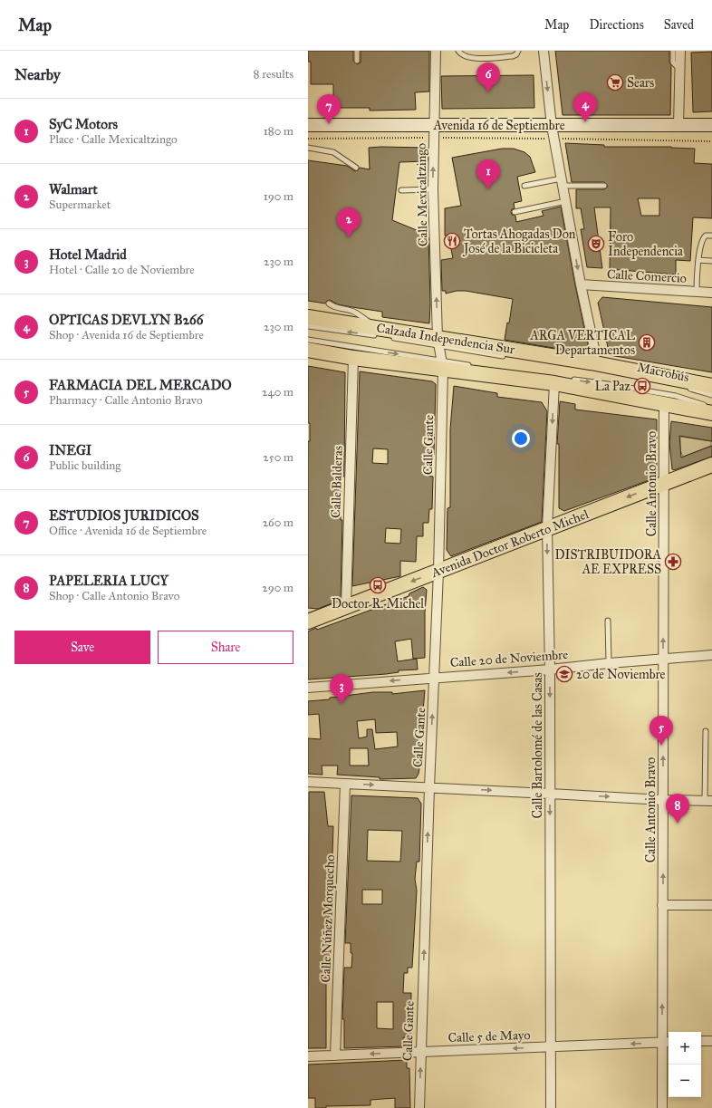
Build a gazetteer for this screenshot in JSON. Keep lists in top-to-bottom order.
{
  "streets": {
    "main road": ["Calzada Independencia Sur", "Avenida Doctor Roberto Michel"],
    "street": [
      "Avenida 16 de Septiembre",
      "Calle Mexicaltzingo",
      "Calle Comercio",
      "Calle Gante",
      "Calle Balderas",
      "Calle Antonio Bravo",
      "Calle 20 de Noviembre",
      "Calle Bartolomé de las Casas",
      "Calle Núñez Morquecho",
      "Calle 5 de Mayo"
    ],
    "lane": ["Macrobús"]
  },
  "crossings": [
    ["Avenida 16 de Septiembre", "Calle Mexicaltzingo"],
    ["Calle Mexicaltzingo", "Calzada Independencia Sur"],
    ["Calle Mexicaltzingo", "Calle Gante"],
    ["Macrobús", "Calle Bartolomé de las Casas"],
    ["Calle Gante", "Avenida Doctor Roberto Michel"],
    ["Calle Gante", "Calle 20 de Noviembre"],
    ["Calle Gante", "Calle 5 de Mayo"],
    ["Calle Balderas", "Avenida Doctor Roberto Michel"],
    ["Calle Antonio Bravo", "Avenida Doctor Roberto Michel"],
    ["Calle Antonio Bravo", "Calle 20 de Noviembre"],
    ["Calle Antonio Bravo", "Calle 5 de Mayo"],
    ["Avenida Doctor Roberto Michel", "Calle Bartolomé de las Casas"],
    ["Calle 20 de Noviembre", "Calle Bartolomé de las Casas"],
    ["Calle Bartolomé de las Casas", "Calle 5 de Mayo"],
    ["Calle Núñez Morquecho", "Calle 5 de Mayo"]
  ],
  "one_way": [
    "Calle Mexicaltzingo",
    "Calle Gante",
    "Calle Antonio Bravo",
    "Avenida Doctor Roberto Michel",
    "Calle 20 de Noviembre",
    "Calle Bartolomé de las Casas",
    "Calle 5 de Mayo"
  ],
  "places": {
    "supermarket": ["Sears"],
    "restaurant": ["Tortas Ahogadas Don José de la Bicicleta"],
    "theatre": ["Foro Independencia"],
    "building": ["ARGA VERTICAL Departamentos"],
    "bus stop": ["La Paz", "Doctor R. Michel"],
    "pharmacy": ["DISTRIBUIDORA AE EXPRESS"],
    "school or university": ["20 de Noviembre"]
  },
  "page": {
    "header": "Map",
    "nav": ["Map", "Directions", "Saved"],
    "heading": ["Nearby", "8 results"],
    "pins": [
      "6",
      "4",
      "7",
      "1",
      "2",
      "3",
      "5",
      "8"
    ],
    "list": [
      {
        "mark": "1",
        "name": "SyC Motors",
        "note": "Place · Calle Mexicaltzingo",
        "value": "180 m"
      },
      {
        "mark": "2",
        "name": "Walmart",
        "note": "Supermarket",
        "value": "190 m"
      },
      {
        "mark": "3",
        "name": "Hotel Madrid",
        "note": "Hotel · Calle 20 de Noviembre",
        "value": "230 m"
      },
      {
        "mark": "4",
        "name": "OPTICAS DEVLYN B266",
        "note": "Shop · Avenida 16 de Septiembre",
        "value": "230 m"
      },
      {
        "mark": "5",
        "name": "FARMACIA DEL MERCADO",
        "note": "Pharmacy · Calle Antonio Bravo",
        "value": "240 m"
      },
      {
        "mark": "6",
        "name": "INEGI",
        "note": "Public building",
        "value": "250 m"
      },
      {
        "mark": "7",
        "name": "ESTUDIOS JURIDICOS",
        "note": "Office · Avenida 16 de Septiembre",
        "value": "260 m"
      },
      {
        "mark": "8",
        "name": "PAPELERIA LUCY",
        "note": "Shop · Calle Antonio Bravo",
        "value": "290 m"
      }
    ],
    "buttons": ["Save", "Share"],
    "map_buttons": ["+", "−"]
  }
}
